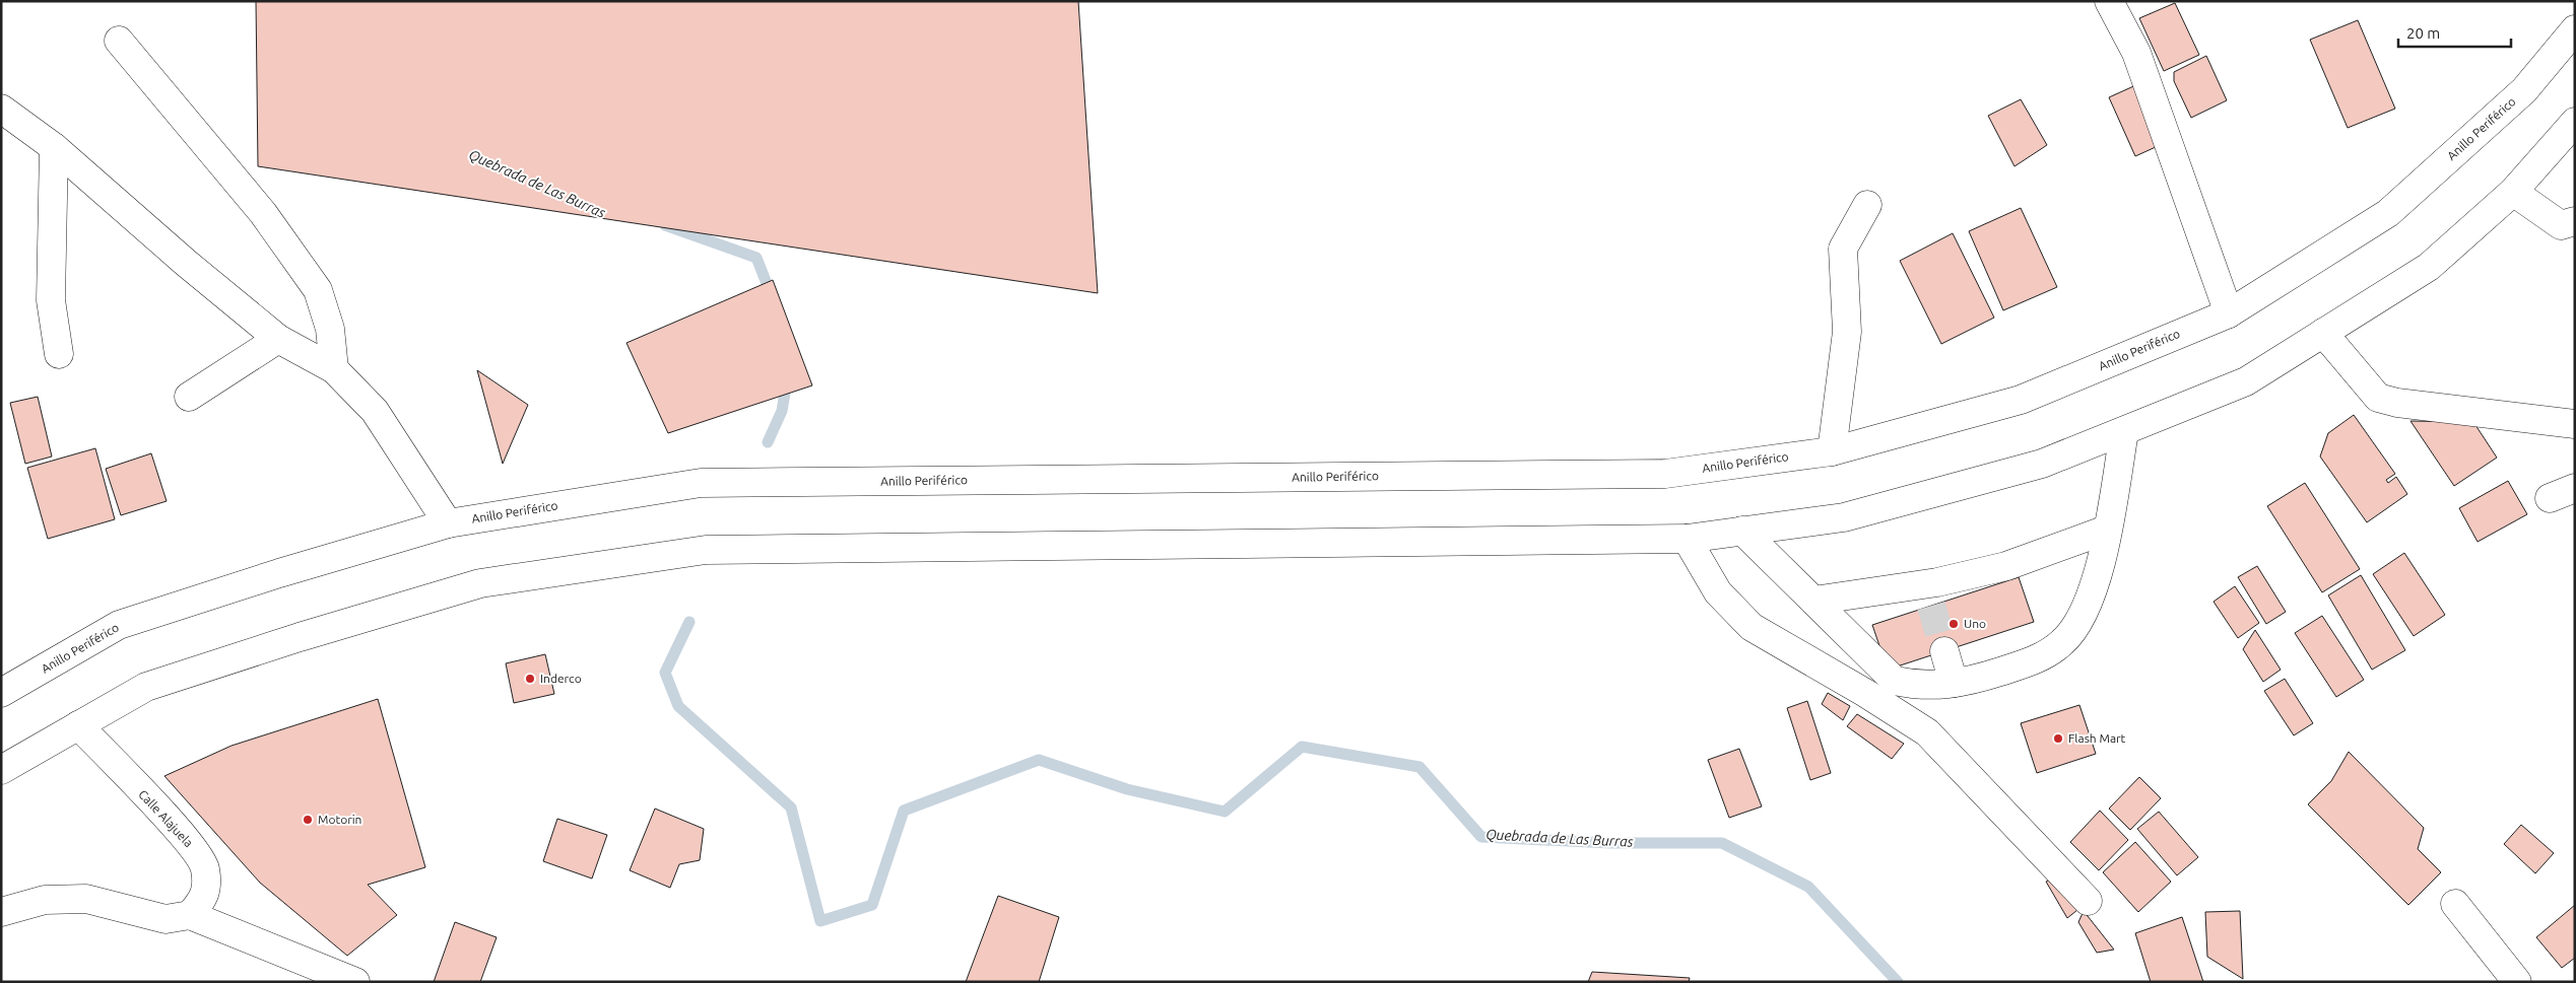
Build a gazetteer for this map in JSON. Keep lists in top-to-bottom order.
{
  "streets": {
    "main road": ["Anillo Periférico", "Calle Alajuela"]
  },
  "water": ["Quebrada de Las Burras"],
  "places": [
    "Uno",
    "Inderco",
    "Flash Mart",
    "Motorin"
  ],
  "scale_bar": "20 m"
}
